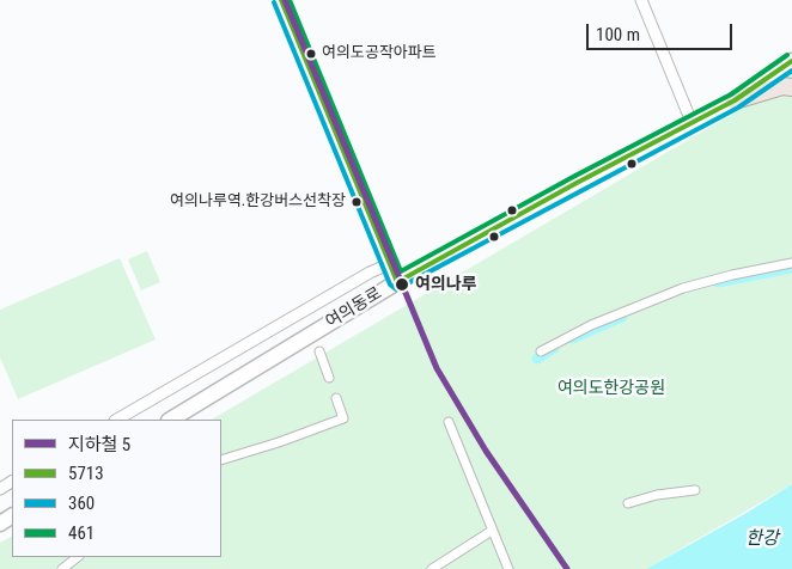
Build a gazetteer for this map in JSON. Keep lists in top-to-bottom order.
{
  "streets": {
    "main road": ["여의동로"]
  },
  "water": ["한강"],
  "parks": ["여의도한강공원"],
  "places": ["여의도공작아파트", "여의나루역.한강버스선착장", "여의나루"],
  "lines": [
    "metro line 5",
    "transit line 5713",
    "transit line 461",
    "transit line 360"
  ],
  "legend": [
    "지하철 5",
    "5713",
    "360",
    "461"
  ],
  "scale_bar": "100 m"
}
